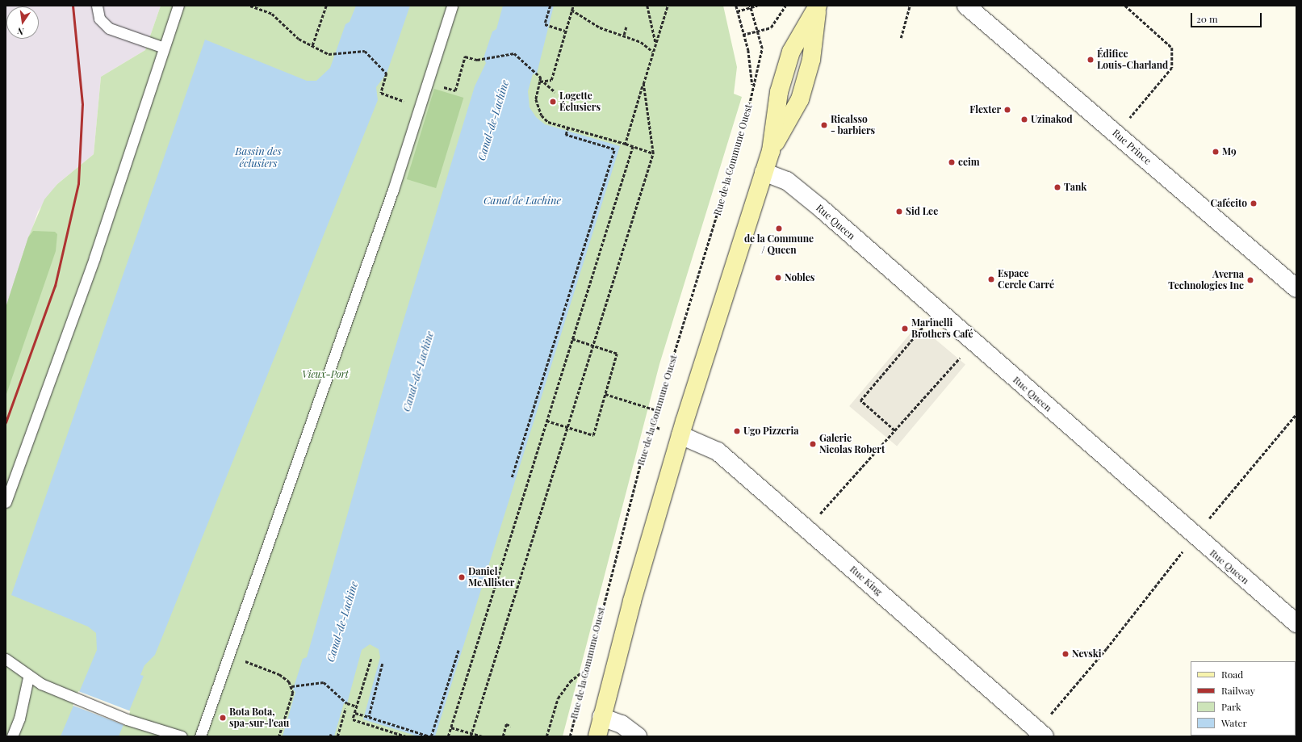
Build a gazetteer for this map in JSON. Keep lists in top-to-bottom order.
{
  "streets": {
    "street": ["Rue Prince", "Rue Queen", "Rue King"],
    "path": ["Rue de la Commune Ouest"]
  },
  "water": ["Canal-de-Lachine", "Bassin des éclusiers", "Canal de Lachine"],
  "parks": ["Vieux-Port"],
  "places": [
    "Édifice Louis-Charland",
    "Logette Éclusiers",
    "Flexter",
    "Uzinakod",
    "Ricalsso - barbiers",
    "M9",
    "ceim",
    "Tank",
    "Cafécito",
    "Sid Lee",
    "de la Commune / Queen",
    "Nobles",
    "Espace Cercle Carré",
    "Averna Technologies Inc",
    "Marinelli Brothers Café",
    "Ugo Pizzeria",
    "Galerie Nicolas Robert",
    "Daniel McAllister",
    "Nevski",
    "Bota Bota, spa-sur-l'eau"
  ],
  "legend": [
    "Road",
    "Railway",
    "Park",
    "Water"
  ],
  "scale_bar": "20 m",
  "north": "bottom"
}
